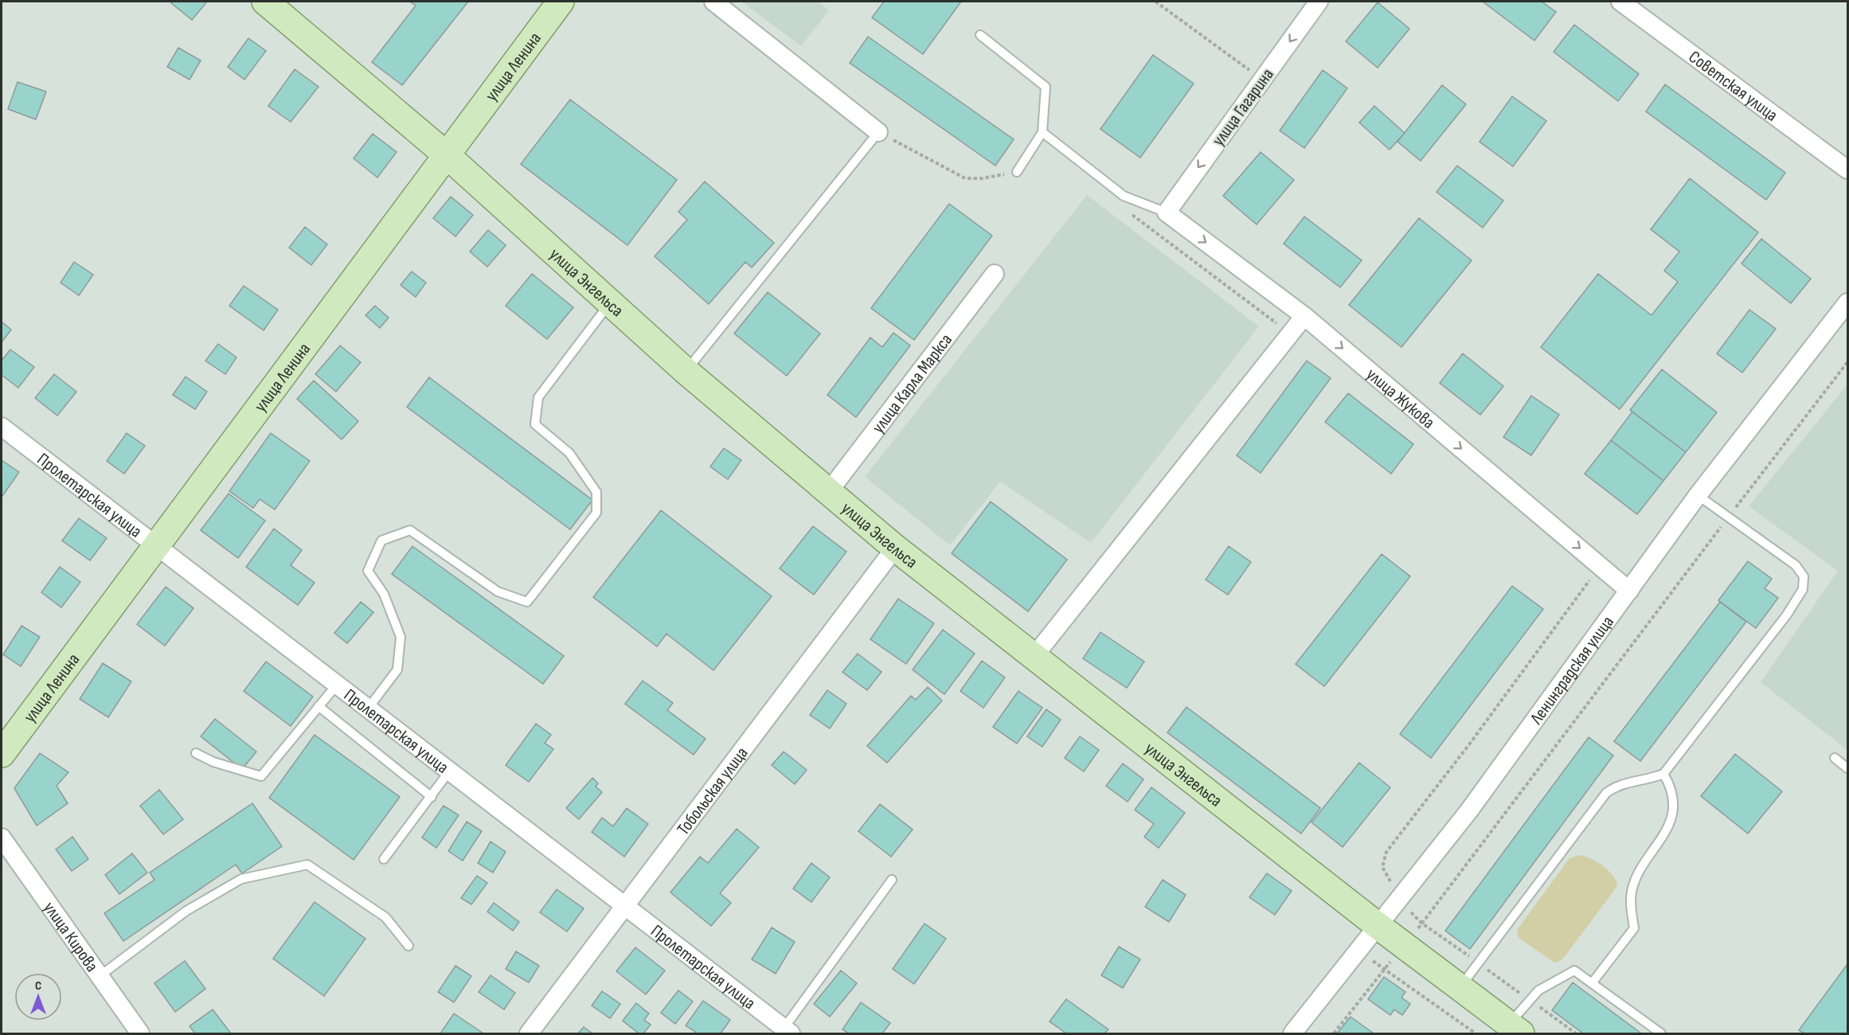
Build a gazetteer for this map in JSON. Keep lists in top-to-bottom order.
{
  "streets": {
    "main road": ["улица Ленина", "улица Энгельса"],
    "street": [
      "Советская улица",
      "улица Гагарина",
      "улица Карла Маркса",
      "улица Жукова",
      "Пролетарская улица",
      "Ленинградская улица",
      "Тобольская улица",
      "улица Кирова"
    ]
  },
  "crossings": [
    ["улица Ленина", "улица Энгельса"],
    ["улица Ленина", "Пролетарская улица"],
    ["улица Гагарина", "улица Жукова"],
    ["улица Энгельса", "улица Карла Маркса"],
    ["улица Энгельса", "Ленинградская улица"],
    ["улица Энгельса", "Тобольская улица"],
    ["улица Жукова", "Ленинградская улица"],
    ["Пролетарская улица", "Тобольская улица"]
  ],
  "one_way": ["улица Гагарина", "улица Жукова"],
  "north": "top"
}
